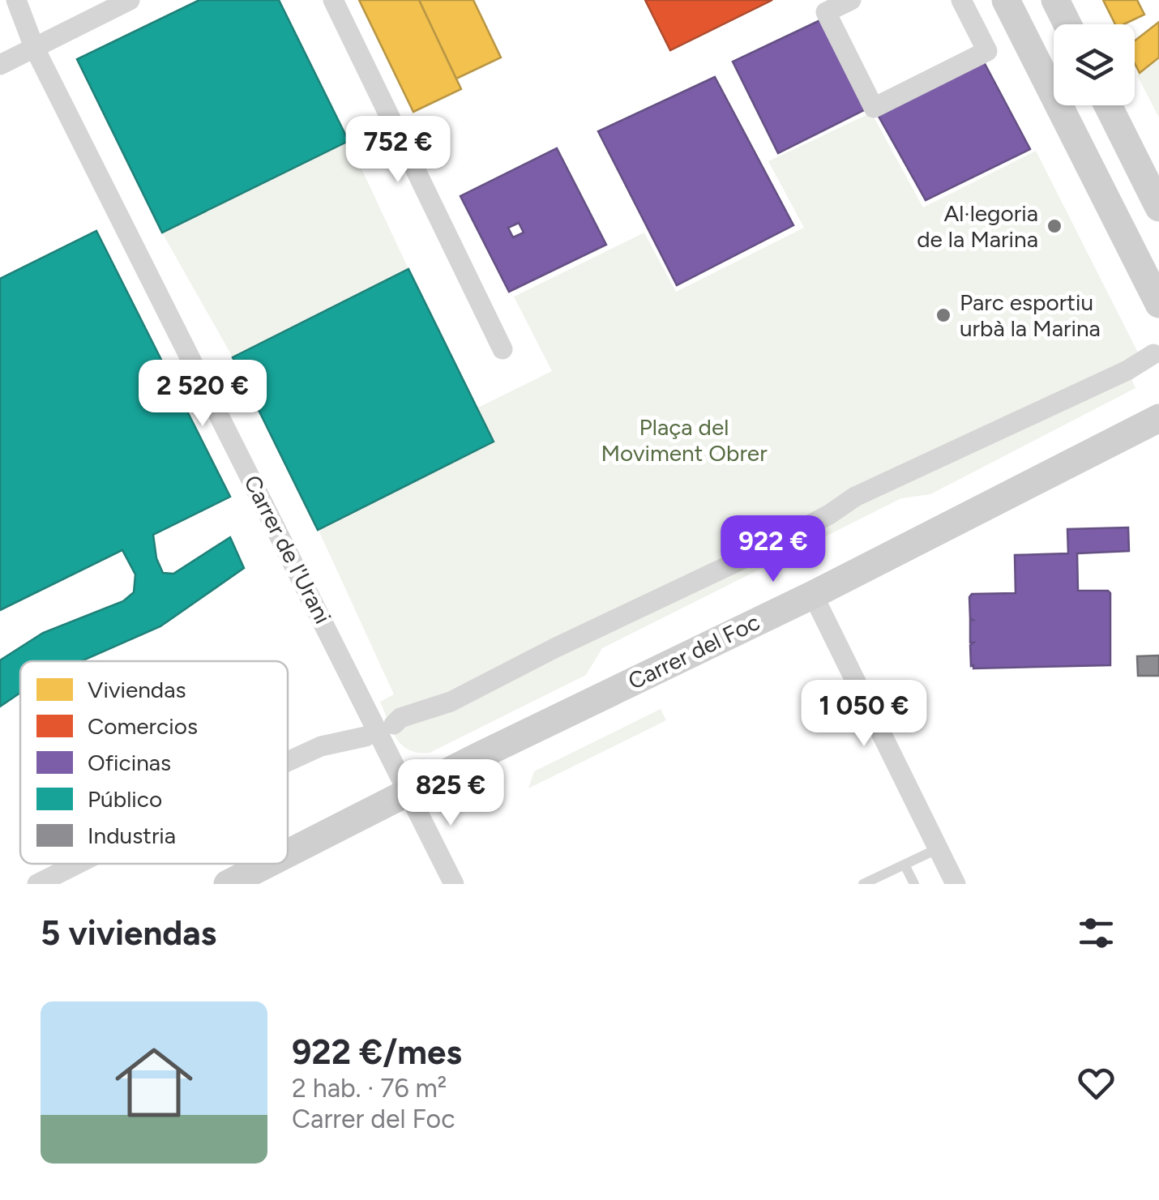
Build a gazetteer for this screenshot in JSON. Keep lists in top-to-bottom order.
{
  "streets": {
    "street": ["Carrer de l'Urani", "Carrer del Foc"]
  },
  "crossings": [
    ["Carrer de l'Urani", "Carrer del Foc"]
  ],
  "parks": ["Plaça del Moviment Obrer"],
  "places": ["Al·legoria de la Marina", "Parc esportiu urbà la Marina"],
  "legend": [
    "Viviendas",
    "Comercios",
    "Oficinas",
    "Público",
    "Industria"
  ],
  "page": {
    "price": [
      "752 €",
      "2 520 €",
      "922 €",
      "1 050 €",
      "825 €"
    ],
    "heading": "5 viviendas",
    "list": [
      {
        "name": "922 €/mes",
        "note": "2 hab. · 76 m² · Carrer del Foc"
      }
    ]
  }
}
